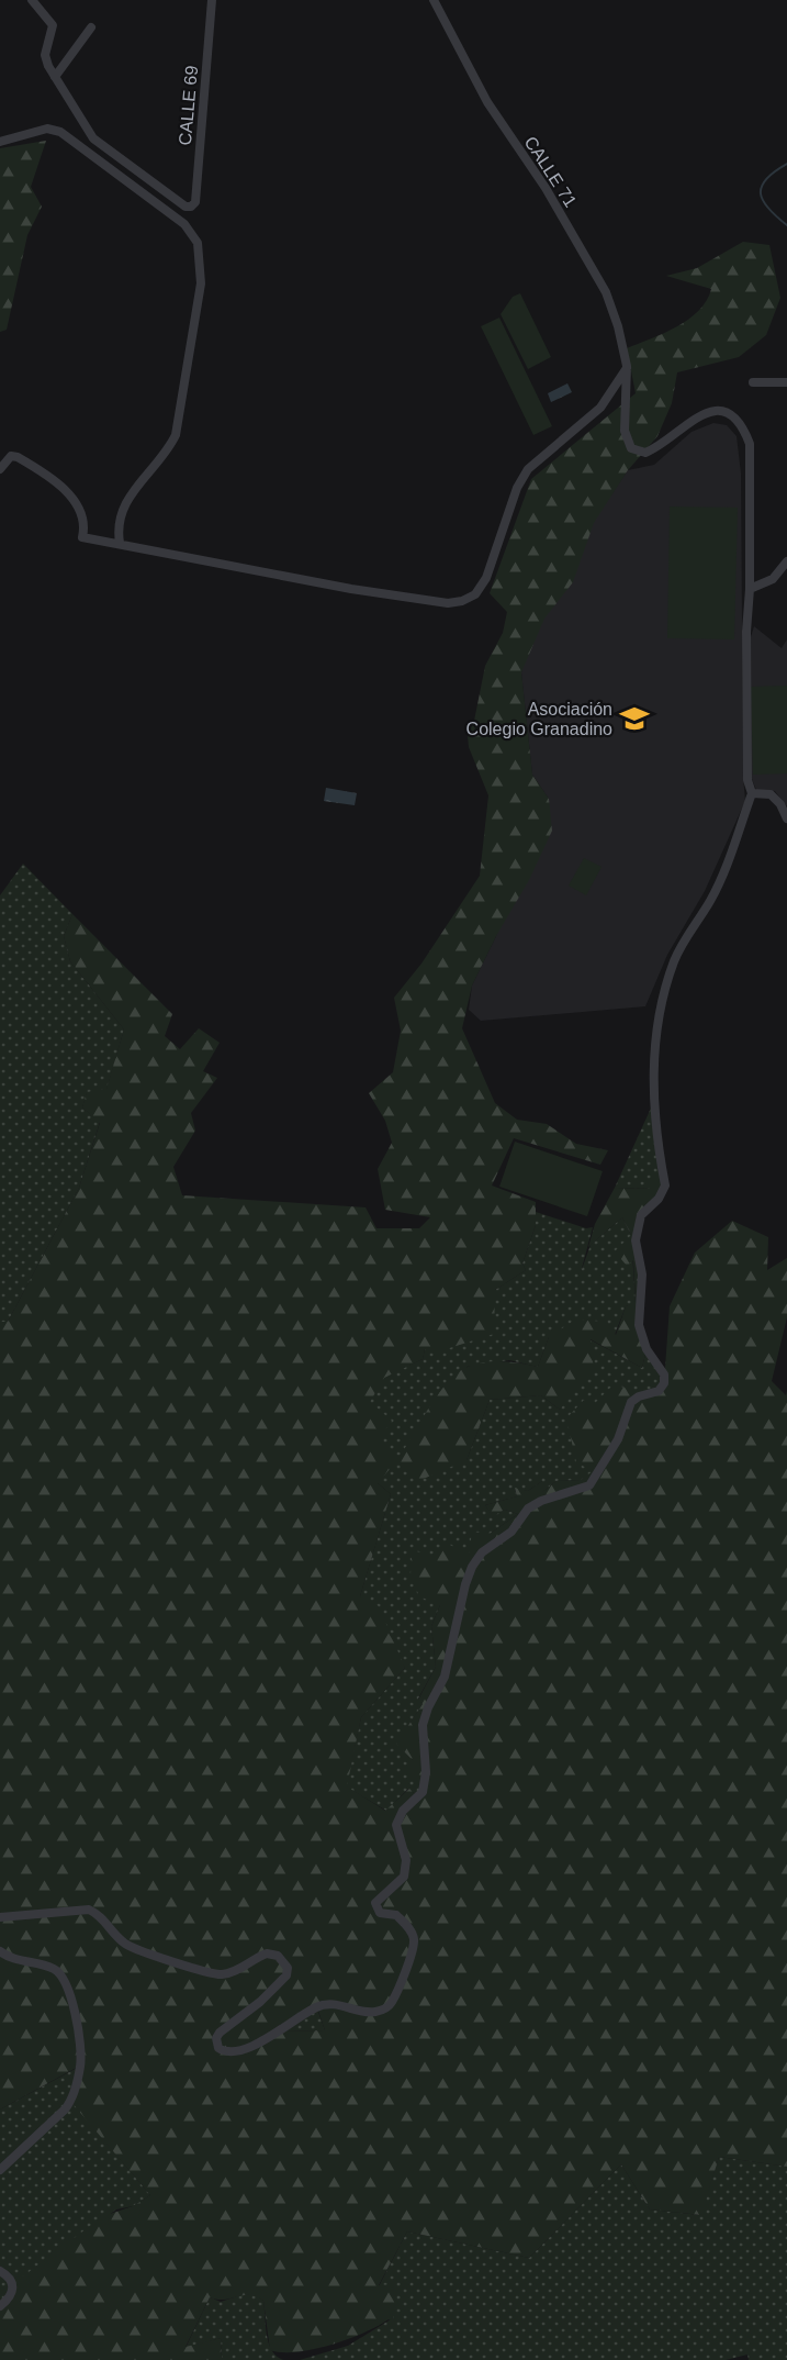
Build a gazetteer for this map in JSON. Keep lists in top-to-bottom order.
{
  "streets": {
    "street": ["CALLE 69", "CALLE 71"]
  },
  "places": {
    "school or university": ["Asociación Colegio Granadino"]
  }
}
